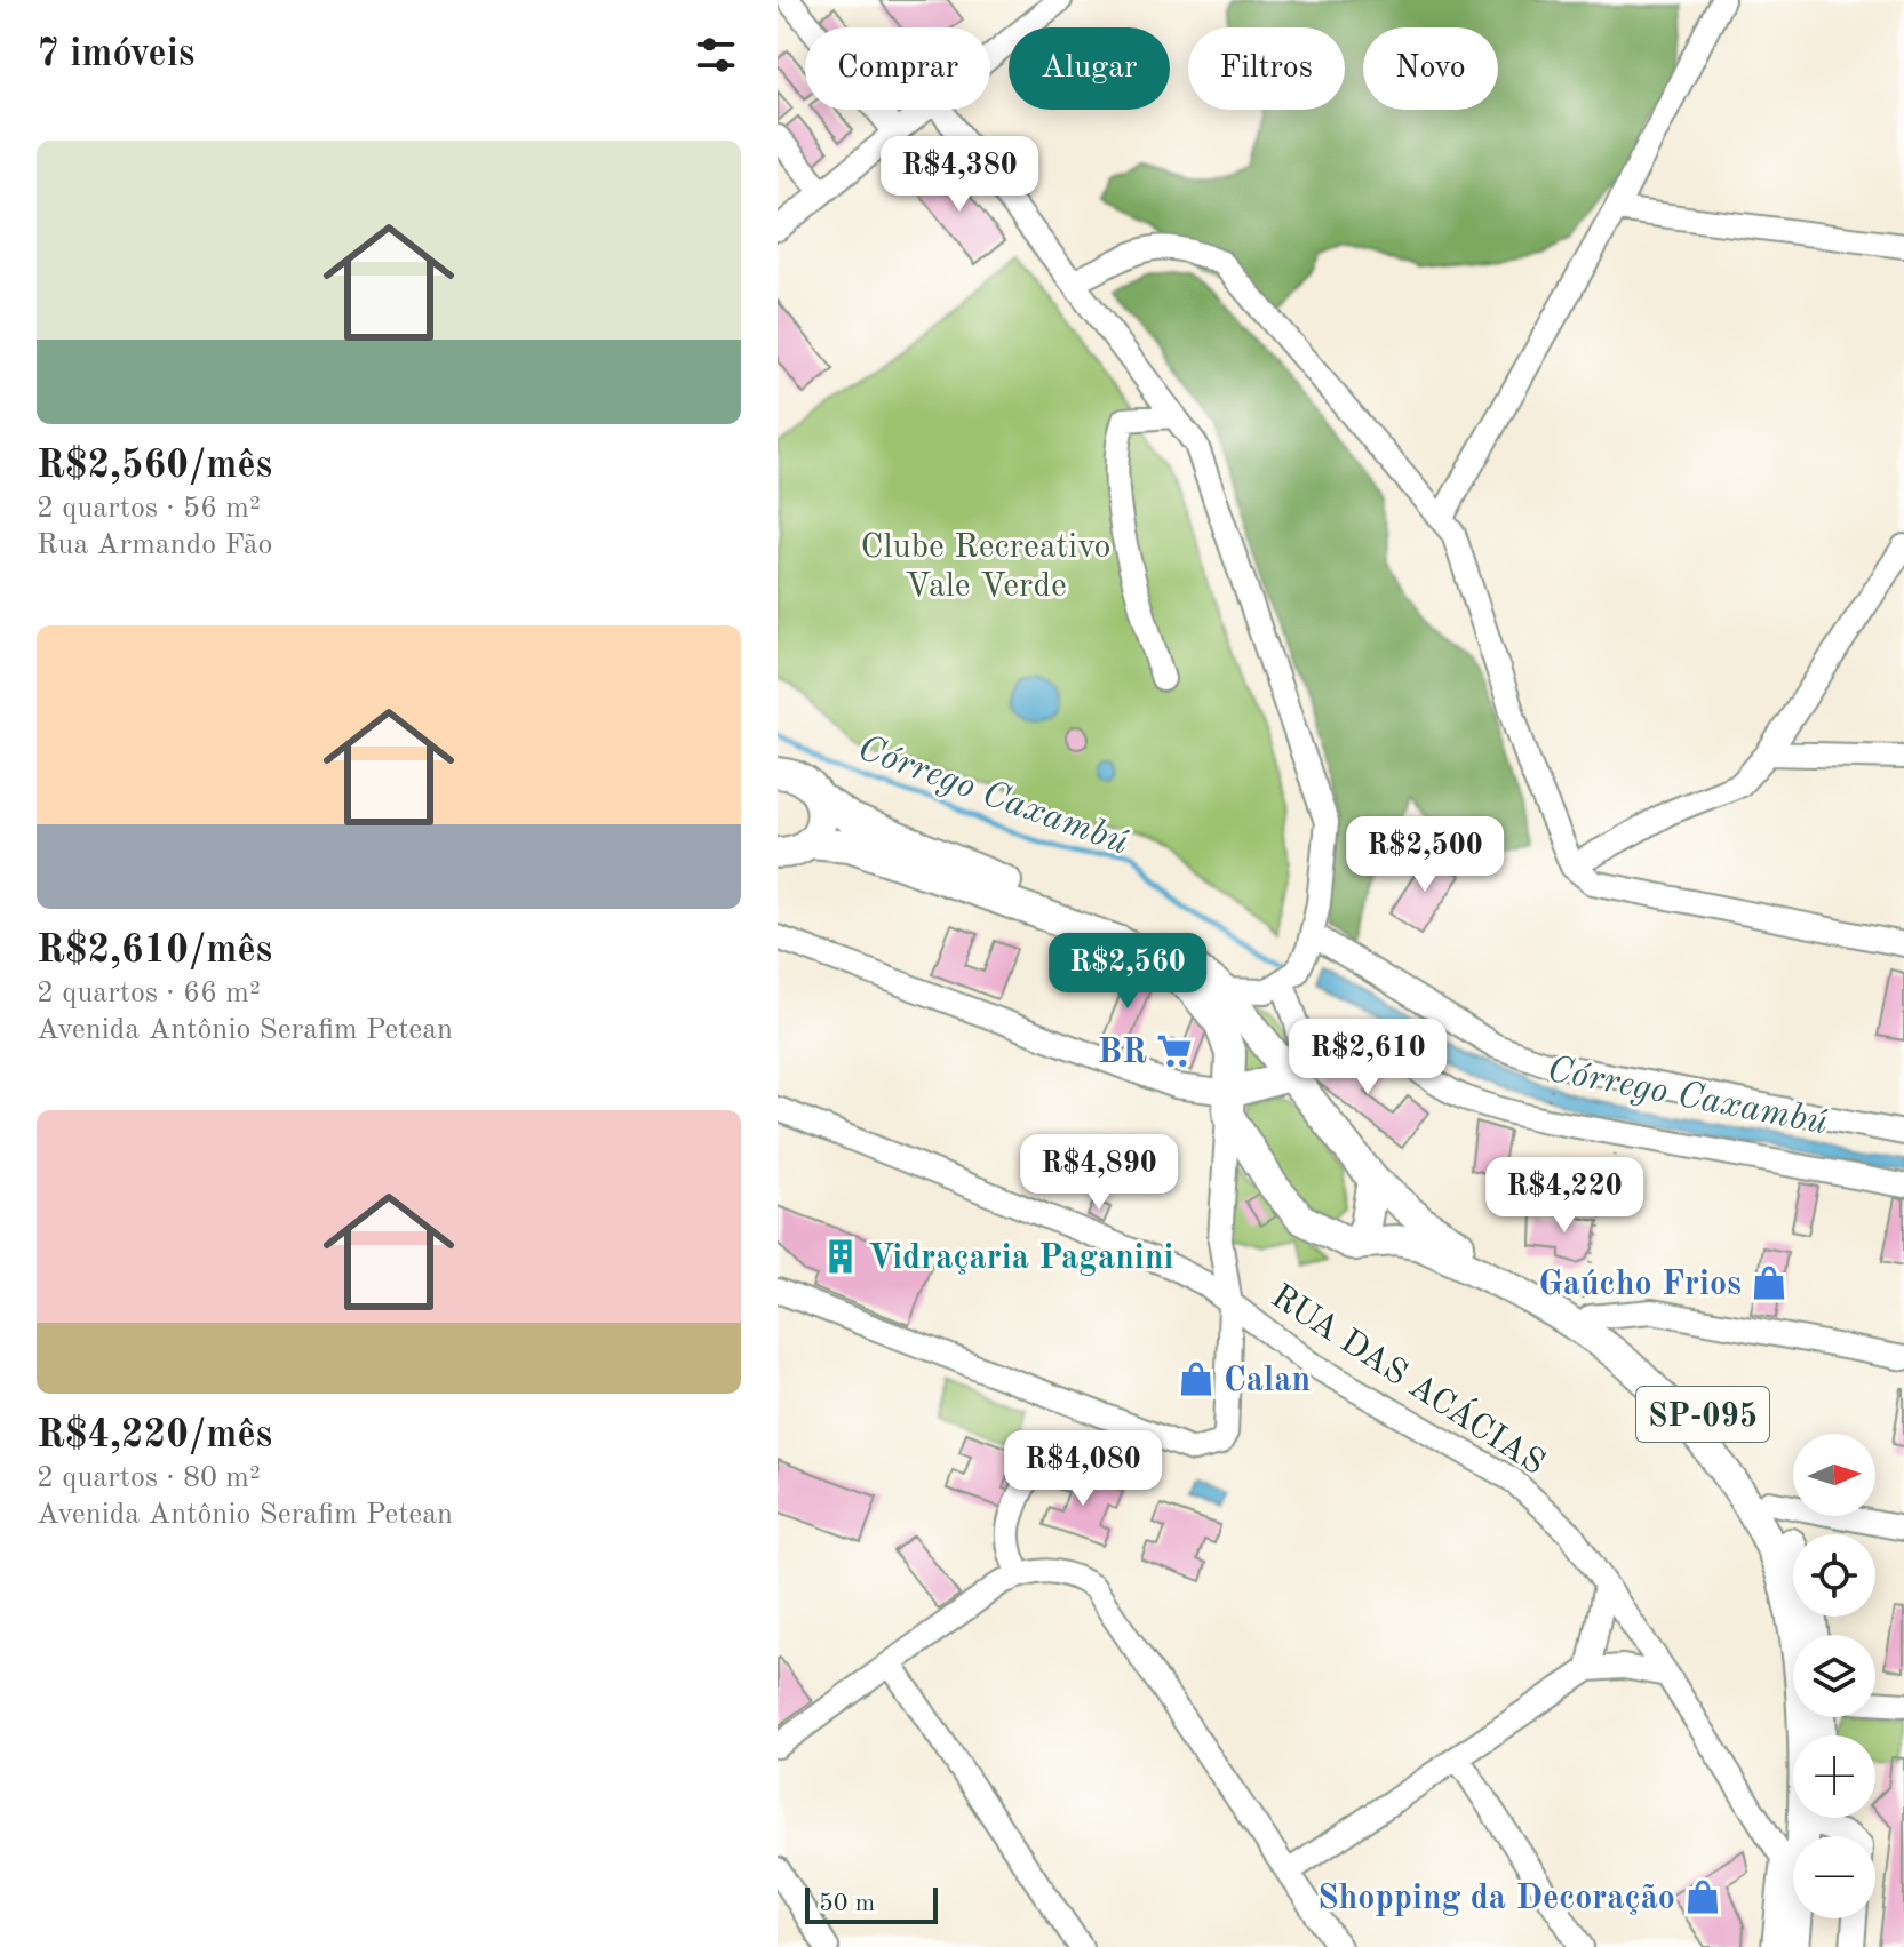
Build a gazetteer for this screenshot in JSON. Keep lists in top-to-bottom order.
{
  "streets": {
    "main road": ["SP-095"],
    "street": ["RUA DAS ACÁCIAS"]
  },
  "water": ["Córrego Caxambú"],
  "parks": ["Clube Recreativo Vale Verde"],
  "places": {
    "supermarket": ["BR"],
    "building": ["Vidraçaria Paganini"],
    "shop": ["Gaúcho Frios", "Calan", "Shopping da Decoração"]
  },
  "scale_bar": "50 m",
  "north": "right",
  "page": {
    "heading": "7 imóveis",
    "chip": [
      "Comprar",
      "Alugar",
      "Filtros",
      "Novo"
    ],
    "list": [
      {
        "name": "R$2,560/mês",
        "note": "2 quartos · 56 m² · Rua Armando Fão"
      },
      {
        "name": "R$2,610/mês",
        "note": "2 quartos · 66 m² · Avenida Antônio Serafim Petean"
      },
      {
        "name": "R$4,220/mês",
        "note": "2 quartos · 80 m² · Avenida Antônio Serafim Petean"
      }
    ],
    "price": [
      "R$4,380",
      "R$2,500",
      "R$2,560",
      "R$2,610",
      "R$4,890",
      "R$4,220",
      "R$4,080"
    ],
    "map_buttons": ["+", "−"],
    "scale": "50 m"
  }
}
